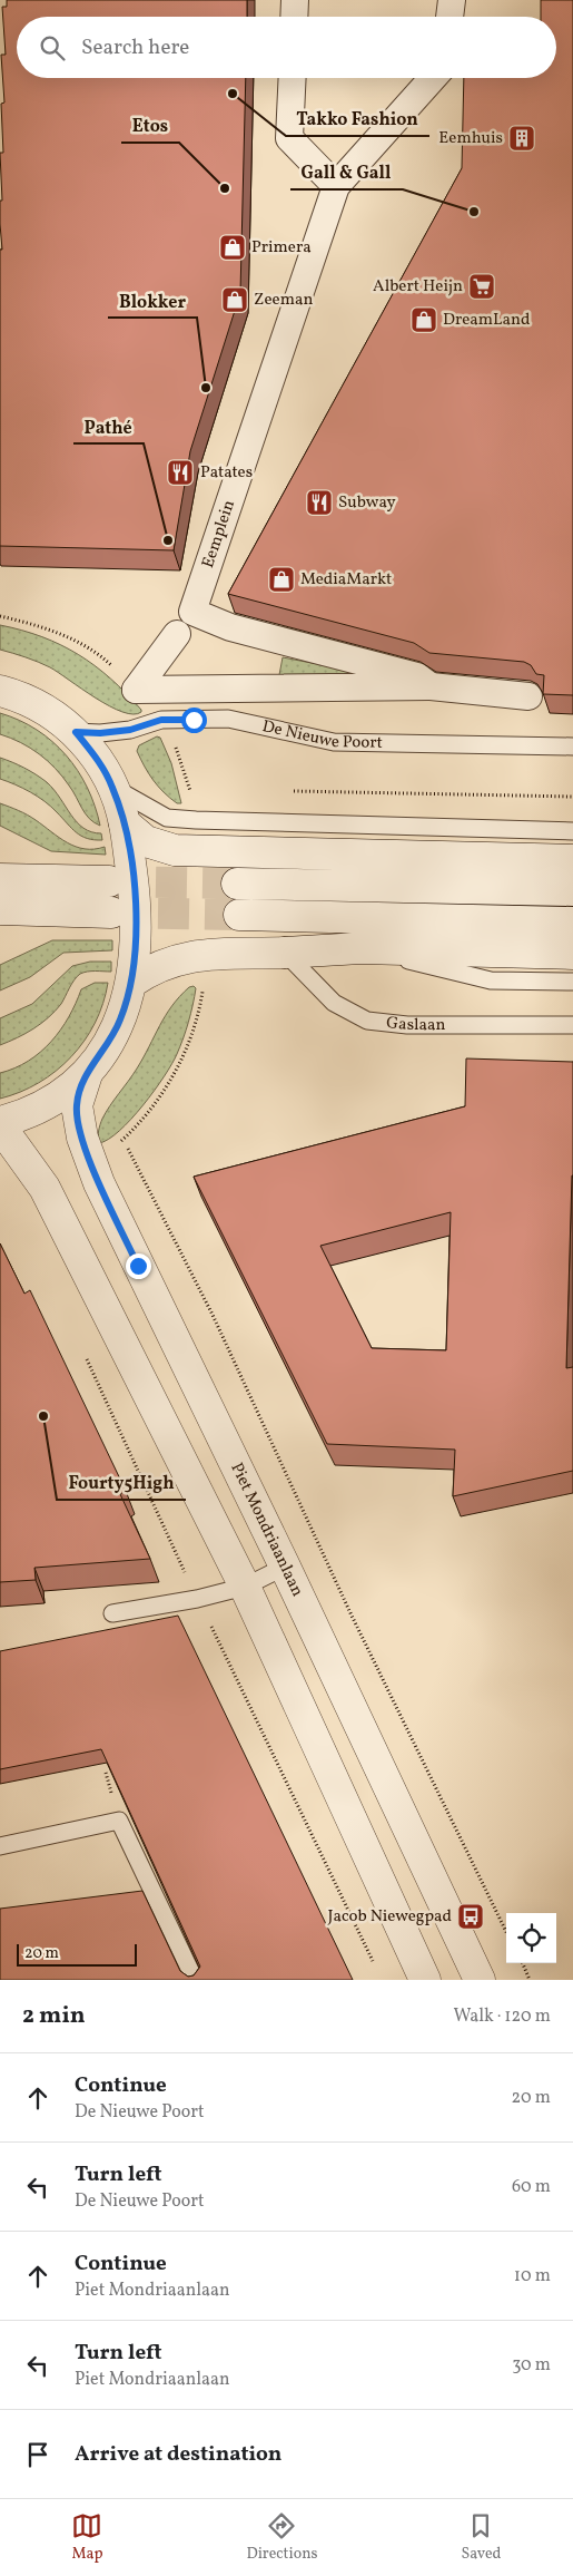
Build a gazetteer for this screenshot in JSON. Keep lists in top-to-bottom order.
{
  "streets": {
    "street": ["Eemplein", "Piet Mondriaanlaan"],
    "lane": ["De Nieuwe Poort", "Gaslaan"]
  },
  "places": {
    "other": [
      "Takko Fashion",
      "Etos",
      "Gall & Gall",
      "Blokker",
      "Pathé",
      "Fourty5High"
    ],
    "building": ["Eemhuis"],
    "shop": [
      "Primera",
      "Zeeman",
      "DreamLand",
      "MediaMarkt"
    ],
    "supermarket": ["Albert Heijn"],
    "restaurant": ["Patates", "Subway"],
    "bus stop": ["Jacob Niewegpad"]
  },
  "scale_bar": "20 m",
  "page": {
    "search": "Search here",
    "scale": "20 m",
    "heading": ["2 min", "Walk · 120 m"],
    "list": [
      ["Continue", "De Nieuwe Poort", "20 m"],
      ["Turn left", "De Nieuwe Poort", "60 m"],
      ["Continue", "Piet Mondriaanlaan", "10 m"],
      ["Turn left", "Piet Mondriaanlaan", "30 m"],
      "Arrive at destination"
    ],
    "nav": ["Map", "Directions", "Saved"]
  }
}
